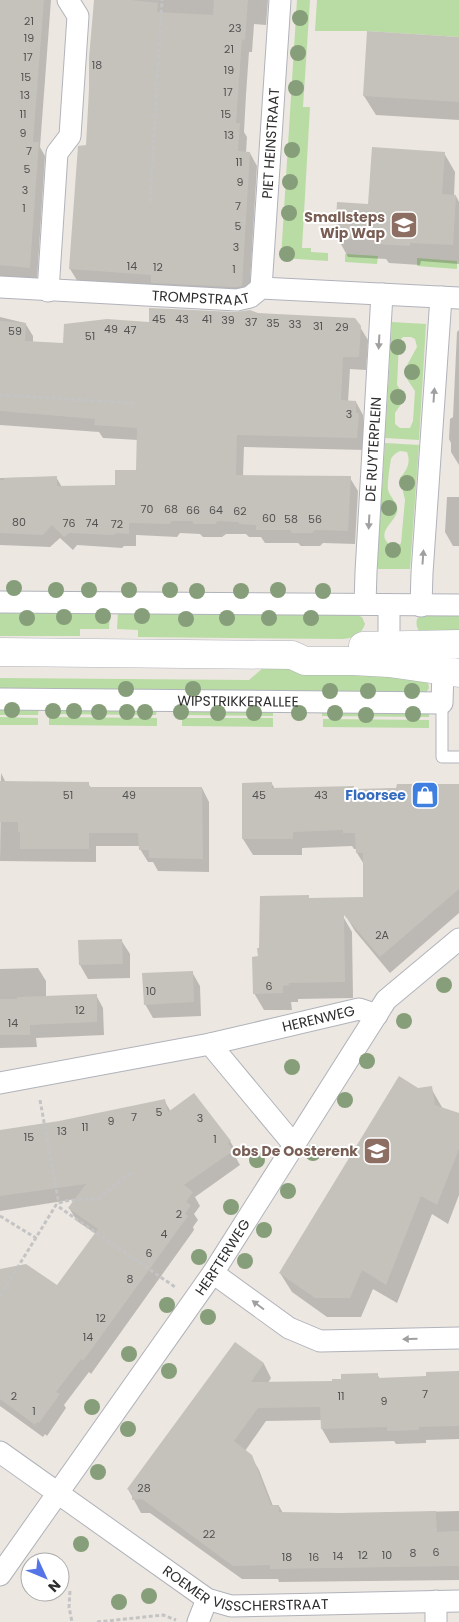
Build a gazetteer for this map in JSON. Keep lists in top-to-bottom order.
{
  "streets": {
    "street": [
      "PIET HEINSTRAAT",
      "TROMPSTRAAT",
      "DE RUYTERPLEIN",
      "WIPSTRIKKERALLEE",
      "HERENWEG",
      "HERFTERWEG",
      "ROEMER VISSCHERSTRAAT"
    ]
  },
  "crossings": [
    ["PIET HEINSTRAAT", "TROMPSTRAAT"],
    ["TROMPSTRAAT", "DE RUYTERPLEIN"],
    ["HERENWEG", "HERFTERWEG"],
    ["HERFTERWEG", "ROEMER VISSCHERSTRAAT"]
  ],
  "places": {
    "school or university": ["Smallsteps Wip Wap", "obs De Oosterenk"],
    "shop": ["Floorsee"]
  },
  "house_numbers": [
    "21",
    "23",
    "19",
    "21",
    "17",
    "18",
    "19",
    "15",
    "17",
    "13",
    "11",
    "15",
    "9",
    "13",
    "7",
    "11",
    "5",
    "9",
    "3",
    "7",
    "1",
    "5",
    "3",
    "14",
    "12",
    "1",
    "45",
    "43",
    "41",
    "39",
    "37",
    "35",
    "33",
    "31",
    "29",
    "49",
    "47",
    "59",
    "51",
    "3",
    "70",
    "68",
    "66",
    "64",
    "62",
    "60",
    "58",
    "56",
    "80",
    "76",
    "74",
    "72",
    "51",
    "49",
    "45",
    "43",
    "2A",
    "6",
    "10",
    "12",
    "14",
    "5",
    "7",
    "3",
    "9",
    "11",
    "13",
    "15",
    "1",
    "2",
    "4",
    "6",
    "8",
    "12",
    "14",
    "7",
    "2",
    "11",
    "9",
    "1",
    "28",
    "22",
    "6",
    "8",
    "12",
    "10",
    "14",
    "18",
    "16"
  ],
  "north": "bottom right"
}
